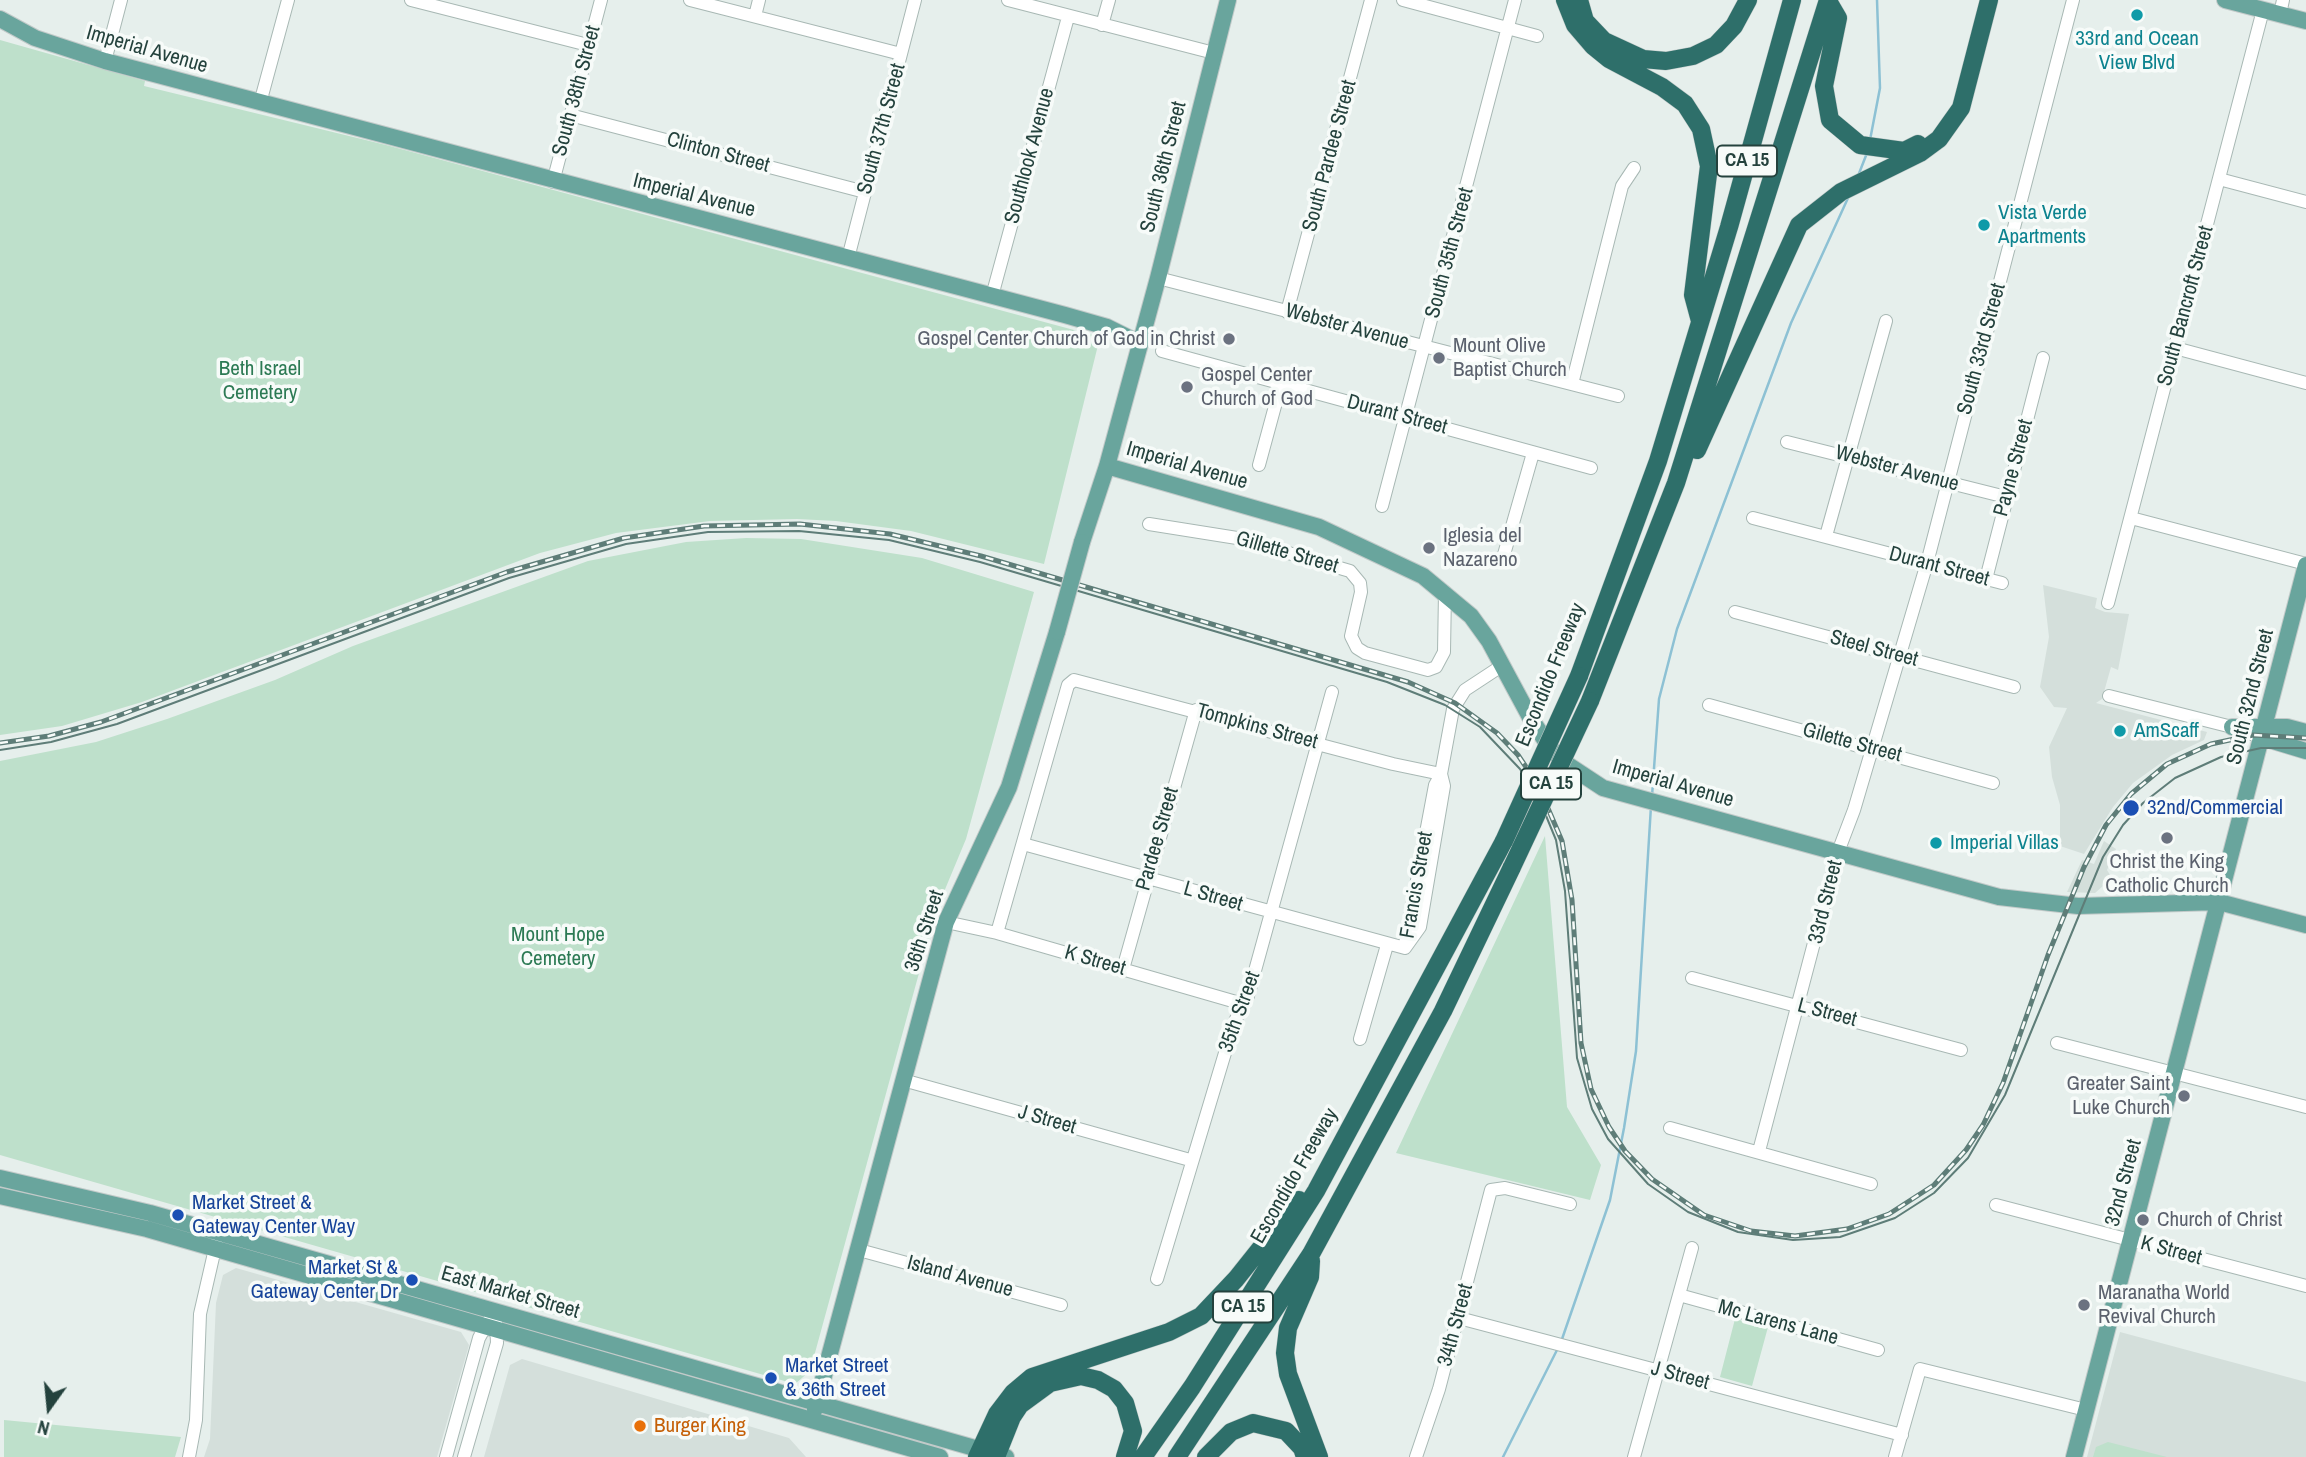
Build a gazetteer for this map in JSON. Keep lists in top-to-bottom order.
{
  "streets": {
    "highway": ["CA 15", "Escondido Freeway"],
    "main road": [
      "Imperial Avenue",
      "South 36th Street",
      "South 32nd Street",
      "36th Street",
      "32nd Street",
      "East Market Street"
    ],
    "street": [
      "South 38th Street",
      "South 37th Street",
      "Clinton Street",
      "Southlook Avenue",
      "South Pardee Street",
      "South 35th Street",
      "South Bancroft Street",
      "Webster Avenue",
      "South 33rd Street",
      "Durant Street",
      "Payne Street",
      "Gillette Street",
      "Steel Street",
      "Tompkins Street",
      "Gilette Street",
      "Pardee Street",
      "Francis Street",
      "L Street",
      "33rd Street",
      "K Street",
      "35th Street",
      "J Street",
      "Island Avenue",
      "Mc Larens Lane",
      "34th Street"
    ]
  },
  "crossings": [
    ["Imperial Avenue", "South 38th Street"],
    ["Imperial Avenue", "South 37th Street"],
    ["Imperial Avenue", "Southlook Avenue"],
    ["Imperial Avenue", "South 36th Street"],
    ["Imperial Avenue", "Gillette Street"],
    ["Imperial Avenue", "Francis Street"],
    ["Imperial Avenue", "33rd Street"],
    ["Imperial Avenue", "36th Street"],
    ["Imperial Avenue", "32nd Street"],
    ["South 38th Street", "Clinton Street"],
    ["South 37th Street", "Clinton Street"],
    ["South Pardee Street", "Webster Avenue"],
    ["South 36th Street", "Webster Avenue"],
    ["South 35th Street", "Webster Avenue"],
    ["South 35th Street", "Durant Street"],
    ["Webster Avenue", "South 33rd Street"],
    ["Webster Avenue", "Payne Street"],
    ["South 33rd Street", "Durant Street"],
    ["South 33rd Street", "Steel Street"],
    ["South 33rd Street", "33rd Street"],
    ["Durant Street", "Payne Street"],
    ["Steel Street", "33rd Street"],
    ["South 32nd Street", "32nd Street"],
    ["Tompkins Street", "Pardee Street"],
    ["Tompkins Street", "Francis Street"],
    ["Tompkins Street", "L Street"],
    ["Tompkins Street", "35th Street"],
    ["Gilette Street", "33rd Street"],
    ["Pardee Street", "L Street"],
    ["Pardee Street", "K Street"],
    ["Francis Street", "L Street"],
    ["L Street", "33rd Street"],
    ["L Street", "35th Street"],
    ["36th Street", "K Street"],
    ["36th Street", "J Street"],
    ["36th Street", "Island Avenue"],
    ["36th Street", "East Market Street"],
    ["K Street", "35th Street"],
    ["K Street", "32nd Street"],
    ["35th Street", "J Street"],
    ["J Street", "34th Street"]
  ],
  "parks": ["Beth Israel Cemetery", "Mount Hope Cemetery"],
  "places": [
    "33rd and Ocean View Blvd",
    "Vista Verde Apartments",
    "Gospel Center Church of God in Christ",
    "Mount Olive Baptist Church",
    "Gospel Center Church of God",
    "Iglesia del Nazareno",
    "AmScaff",
    "32nd/Commercial",
    "Christ the King Catholic Church",
    "Imperial Villas",
    "Greater Saint Luke Church",
    "Market Street & Gateway Center Way",
    "Church of Christ",
    "Market St & Gateway Center Dr",
    "Maranatha World Revival Church",
    "Market Street & 36th Street",
    "Burger King"
  ],
  "north": "bottom"
}
